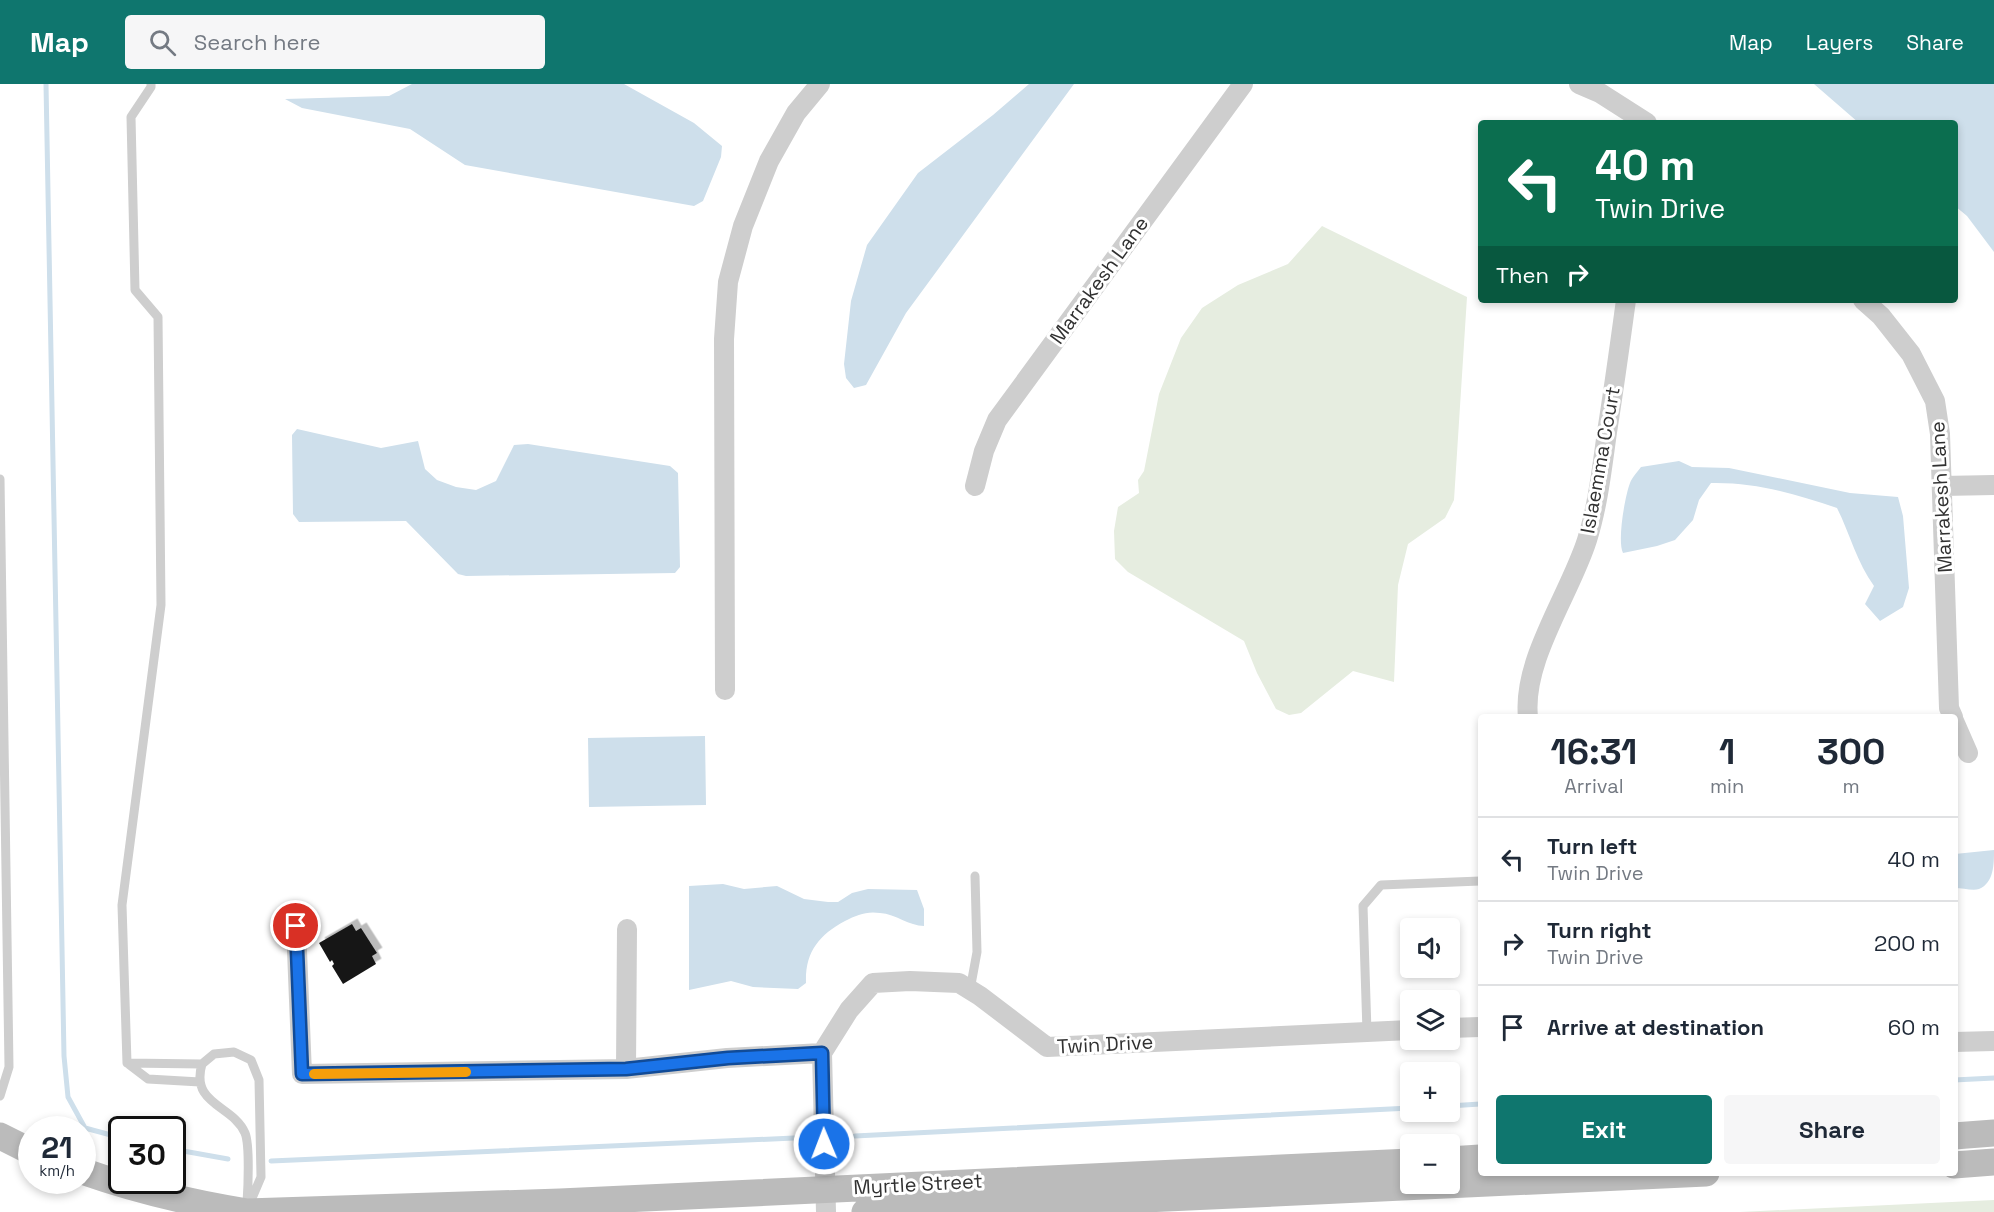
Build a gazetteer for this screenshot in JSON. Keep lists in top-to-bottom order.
{
  "streets": {
    "street": [
      "Marrakesh Lane",
      "Islaemma Court",
      "Twin Drive",
      "Myrtle Street"
    ]
  },
  "page": {
    "header": "Map",
    "search": "Search here",
    "nav": ["Map", "Layers", "Share"],
    "turn": ["40 m", "Twin Drive"],
    "then": "Then",
    "eta": [
      "16:31",
      "Arrival",
      "1",
      "min",
      "300",
      "m"
    ],
    "list": [
      {
        "name": "Turn left",
        "note": "Twin Drive",
        "value": "40 m"
      },
      {
        "name": "Turn right",
        "note": "Twin Drive",
        "value": "200 m"
      },
      {
        "name": "Arrive at destination",
        "value": "60 m"
      }
    ],
    "map_buttons": ["+", "−"],
    "buttons": ["Exit", "Share"],
    "speed": "21 km/h",
    "limit": "30"
  }
}
